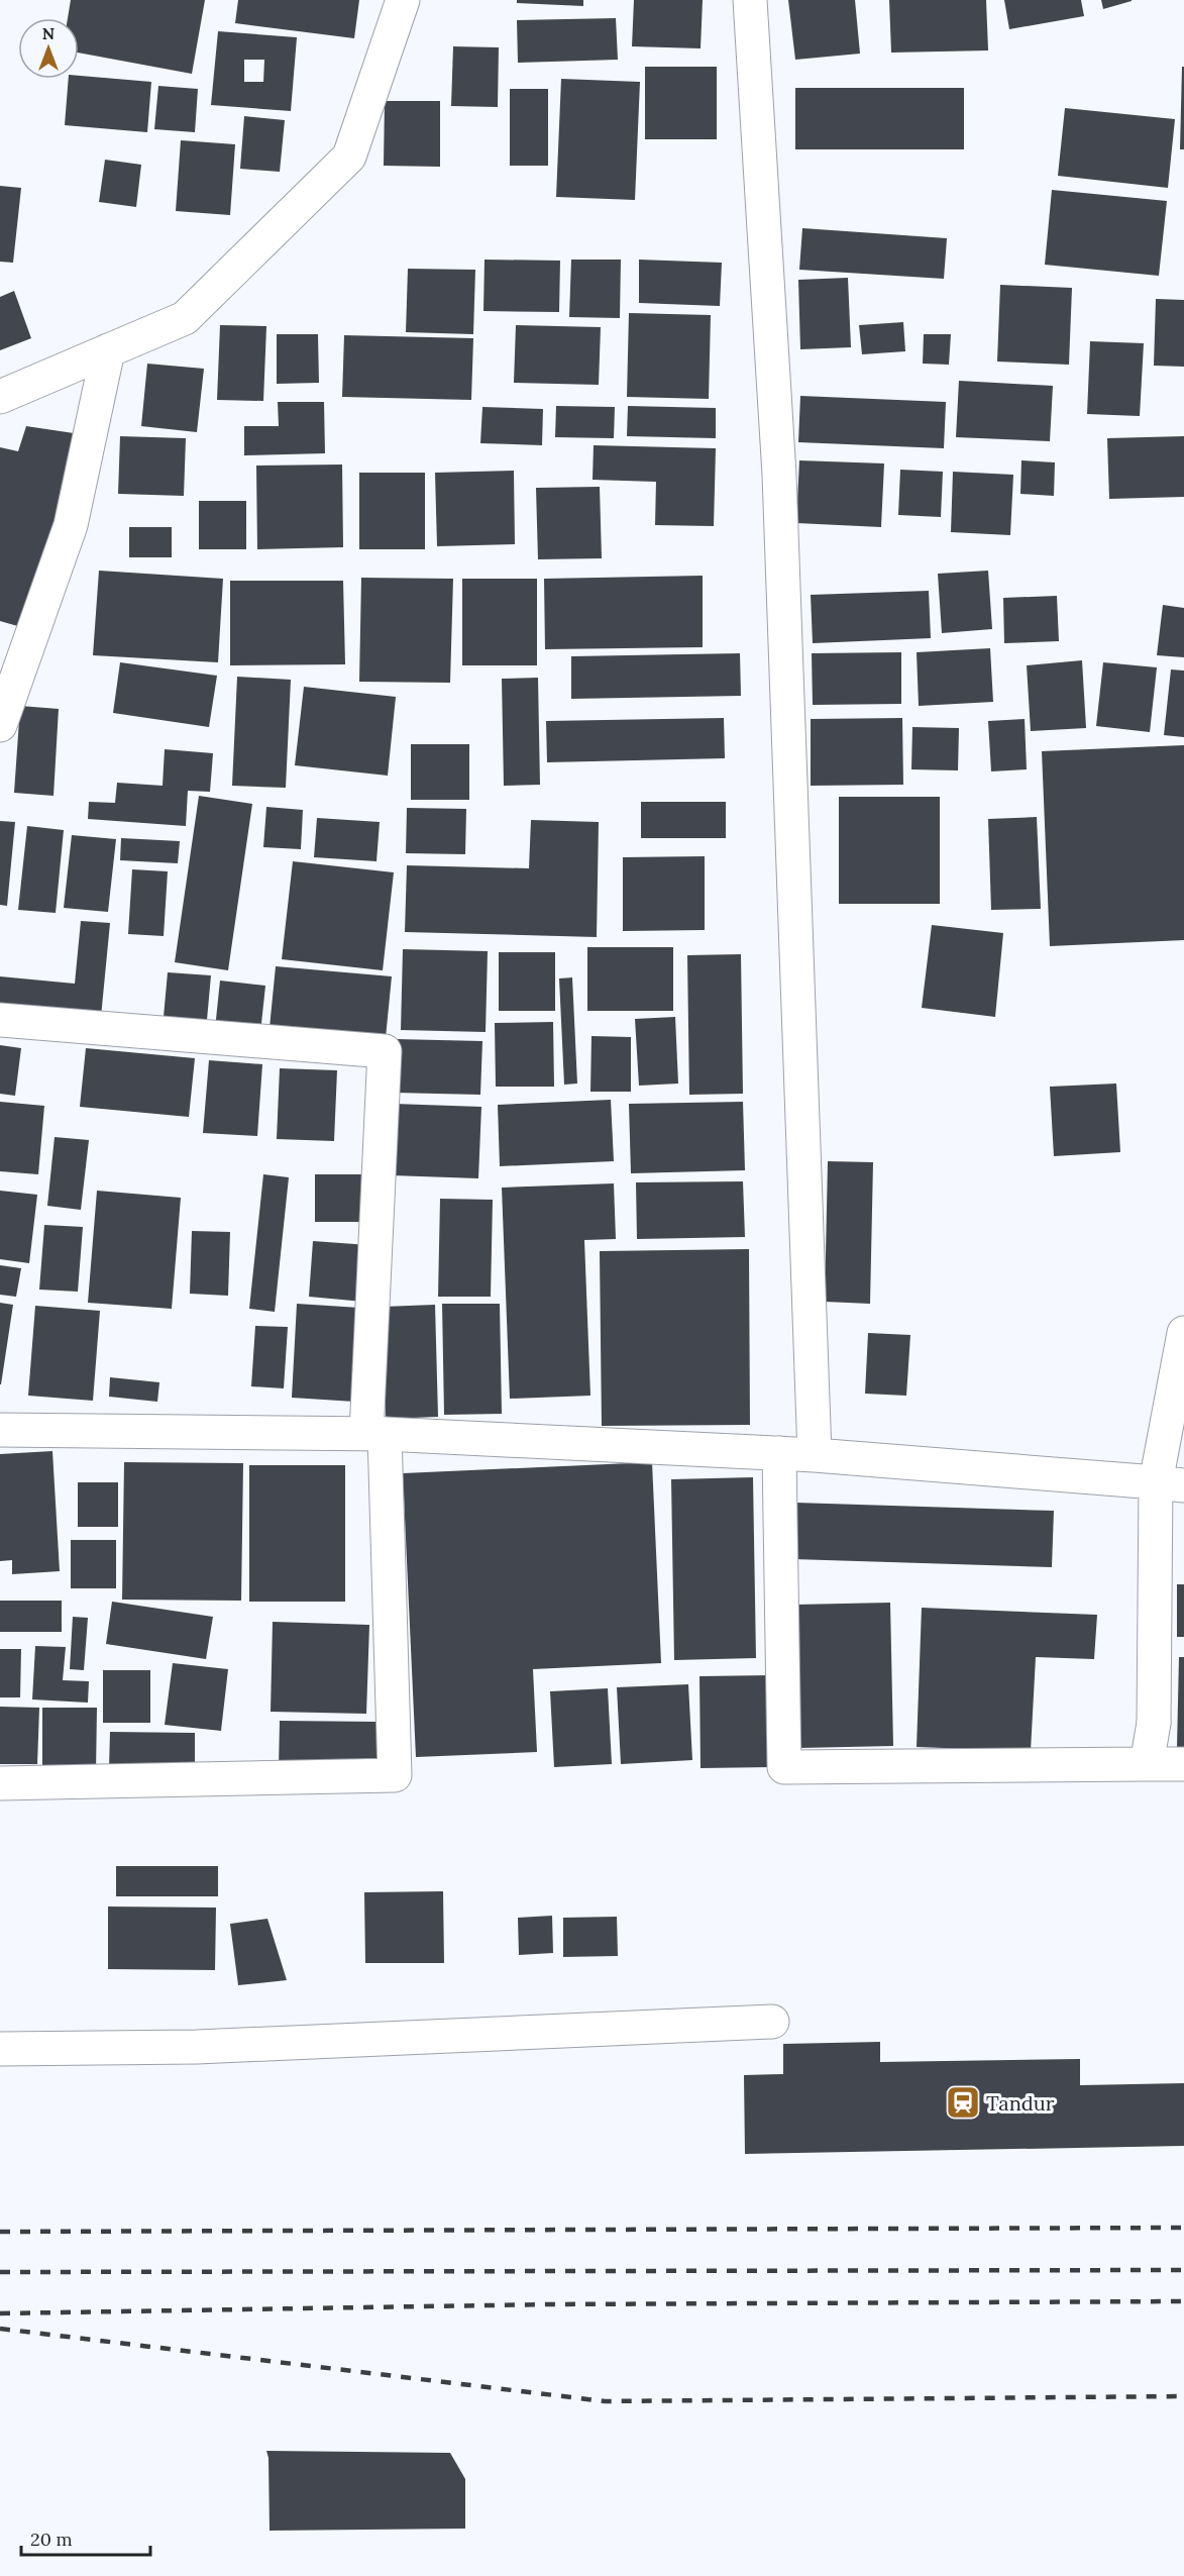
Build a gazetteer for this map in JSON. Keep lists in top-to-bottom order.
{
  "places": {
    "station": ["Tandur"]
  },
  "scale_bar": "20 m",
  "north": "top"
}
